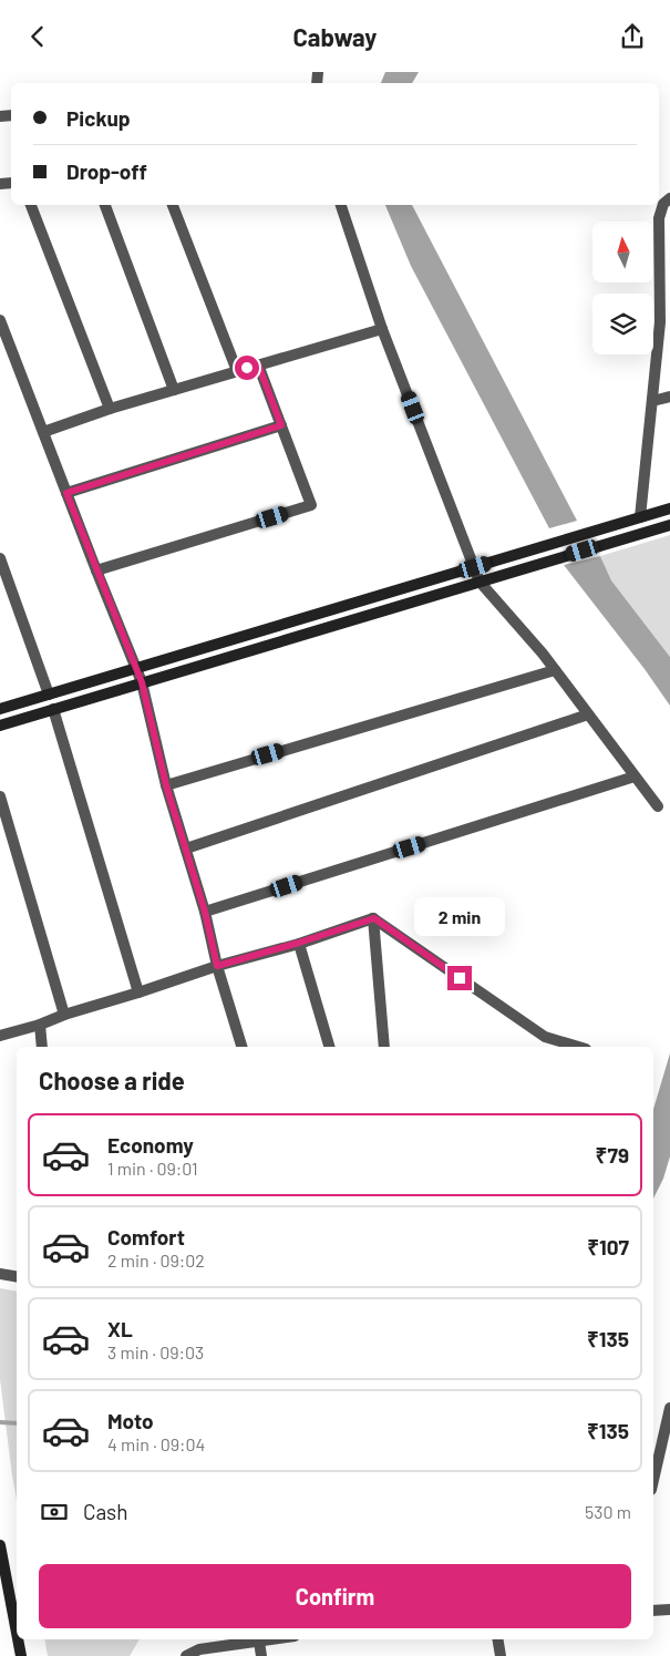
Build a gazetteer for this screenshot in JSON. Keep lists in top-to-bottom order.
{
  "north": "top",
  "page": {
    "header": "Cabway",
    "banner": ["Pickup", "Drop-off"],
    "bubble": "2 min",
    "heading": "Choose a ride",
    "list": [
      {
        "name": "Economy",
        "note": "1 min · 09:01",
        "value": "₹79"
      },
      {
        "name": "Comfort",
        "note": "2 min · 09:02",
        "value": "₹107"
      },
      {
        "name": "XL",
        "note": "3 min · 09:03",
        "value": "₹135"
      },
      {
        "name": "Moto",
        "note": "4 min · 09:04",
        "value": "₹135"
      }
    ],
    "pay": ["Cash", "530 m"],
    "buttons": "Confirm"
  }
}
